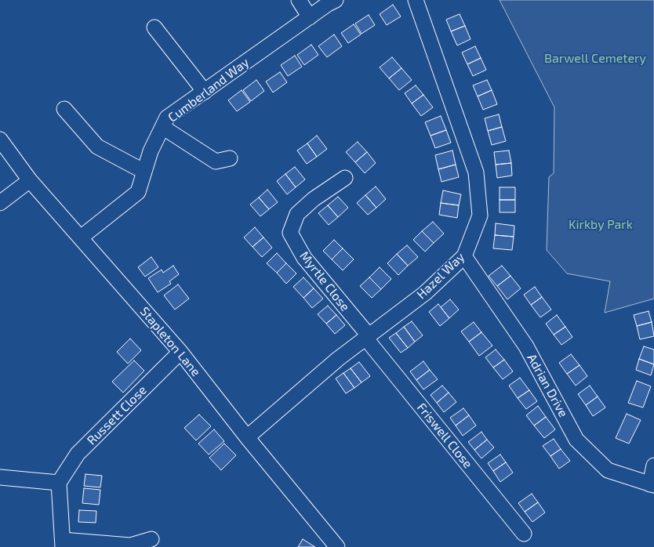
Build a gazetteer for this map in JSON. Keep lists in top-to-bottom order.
{
  "streets": {
    "street": [
      "Cumberland Way",
      "Hazel Way",
      "Myrtle Close",
      "Stapleton Lane",
      "Adrian Drive",
      "Russett Close",
      "Friswell Close"
    ]
  },
  "crossings": [
    ["Cumberland Way", "Stapleton Lane"],
    ["Hazel Way", "Myrtle Close"],
    ["Hazel Way", "Stapleton Lane"],
    ["Hazel Way", "Adrian Drive"],
    ["Hazel Way", "Friswell Close"],
    ["Myrtle Close", "Friswell Close"],
    ["Stapleton Lane", "Russett Close"]
  ],
  "parks": ["Barwell Cemetery", "Kirkby Park"]
}
